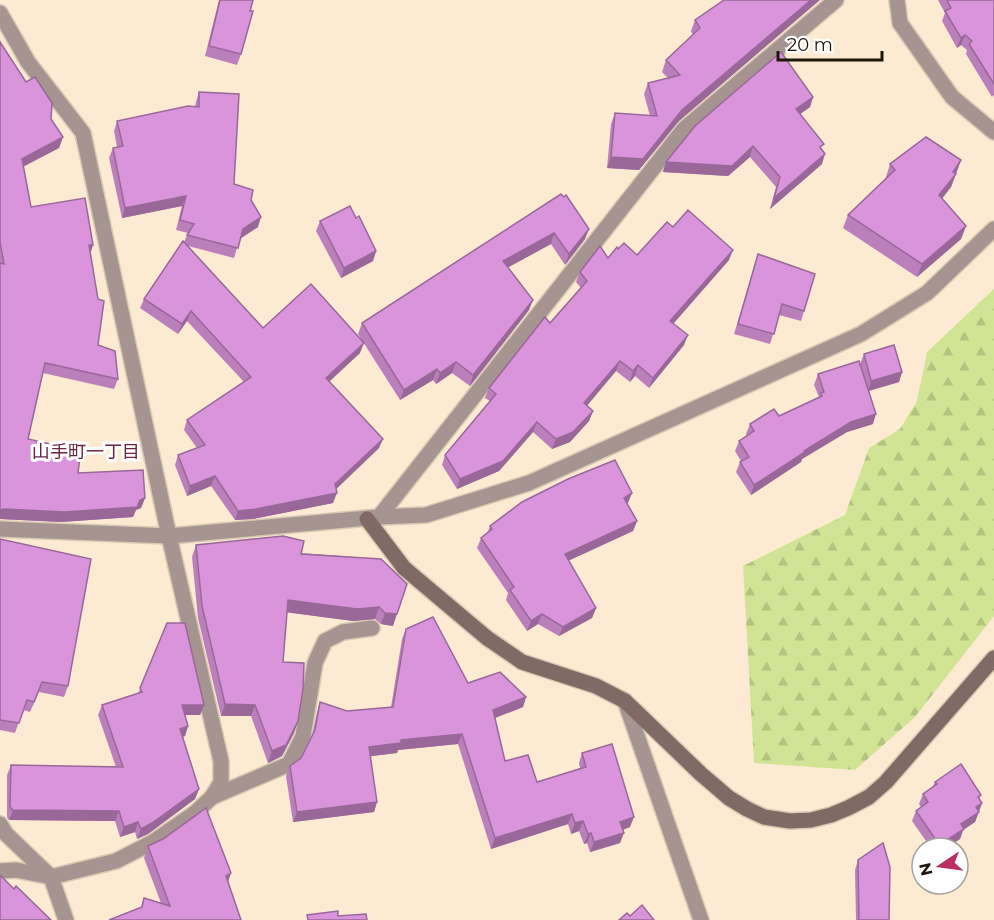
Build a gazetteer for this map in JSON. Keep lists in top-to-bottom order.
{
  "districts": ["山手町一丁目"],
  "scale_bar": "20 m",
  "north": "left"
}
